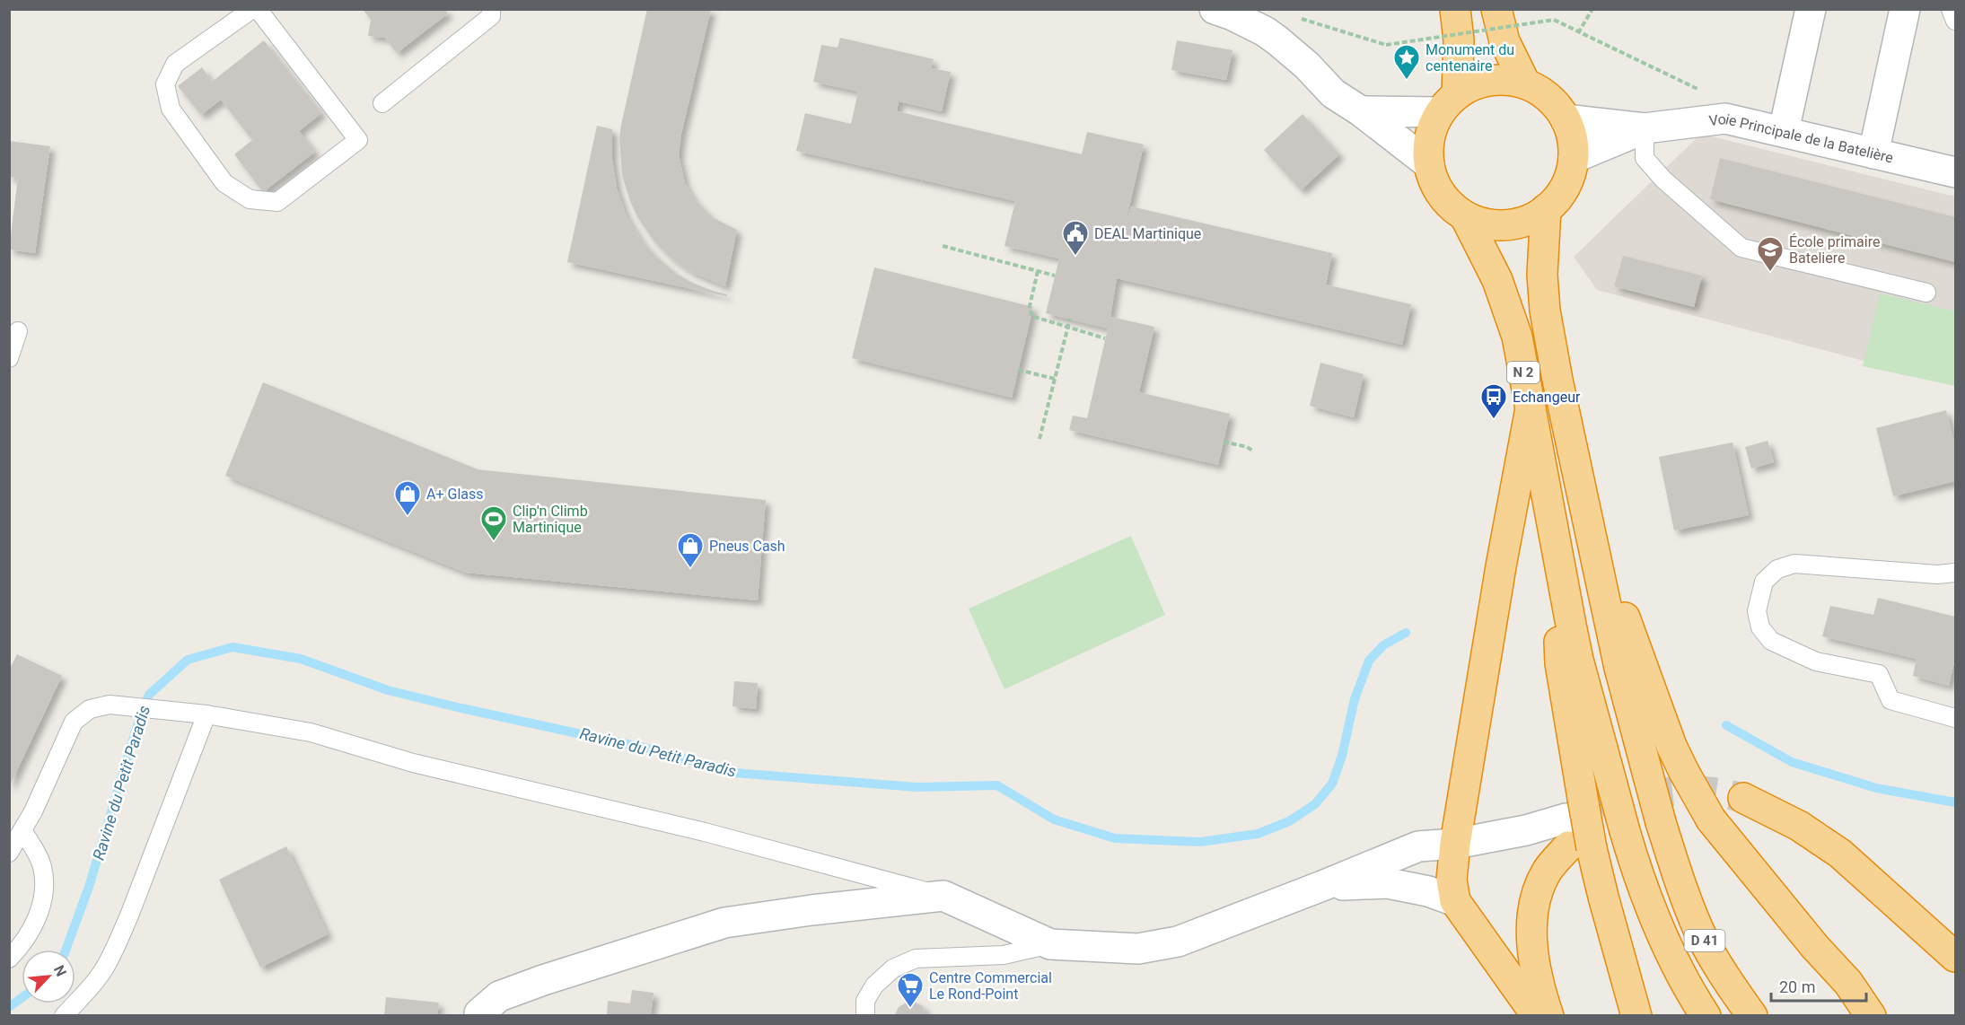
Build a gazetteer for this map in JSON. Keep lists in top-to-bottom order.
{
  "streets": {
    "highway": ["N 2", "D 41"],
    "street": ["Voie Principale de la Batelière"]
  },
  "crossings": [
    ["Voie Principale de la Batelière", "N 2"],
    ["N 2", "D 41"]
  ],
  "water": ["Ravine du Petit Paradis"],
  "places": {
    "place": ["Monument du centenaire"],
    "public building": ["DEAL Martinique"],
    "school or university": ["École primaire Bateliere"],
    "bus stop": ["Echangeur"],
    "shop": ["A+ Glass", "Pneus Cash"],
    "sports": ["Clip'n Climb Martinique"],
    "supermarket": ["Centre Commercial Le Rond-Point"]
  },
  "scale_bar": "20 m",
  "north": "top right"
}
